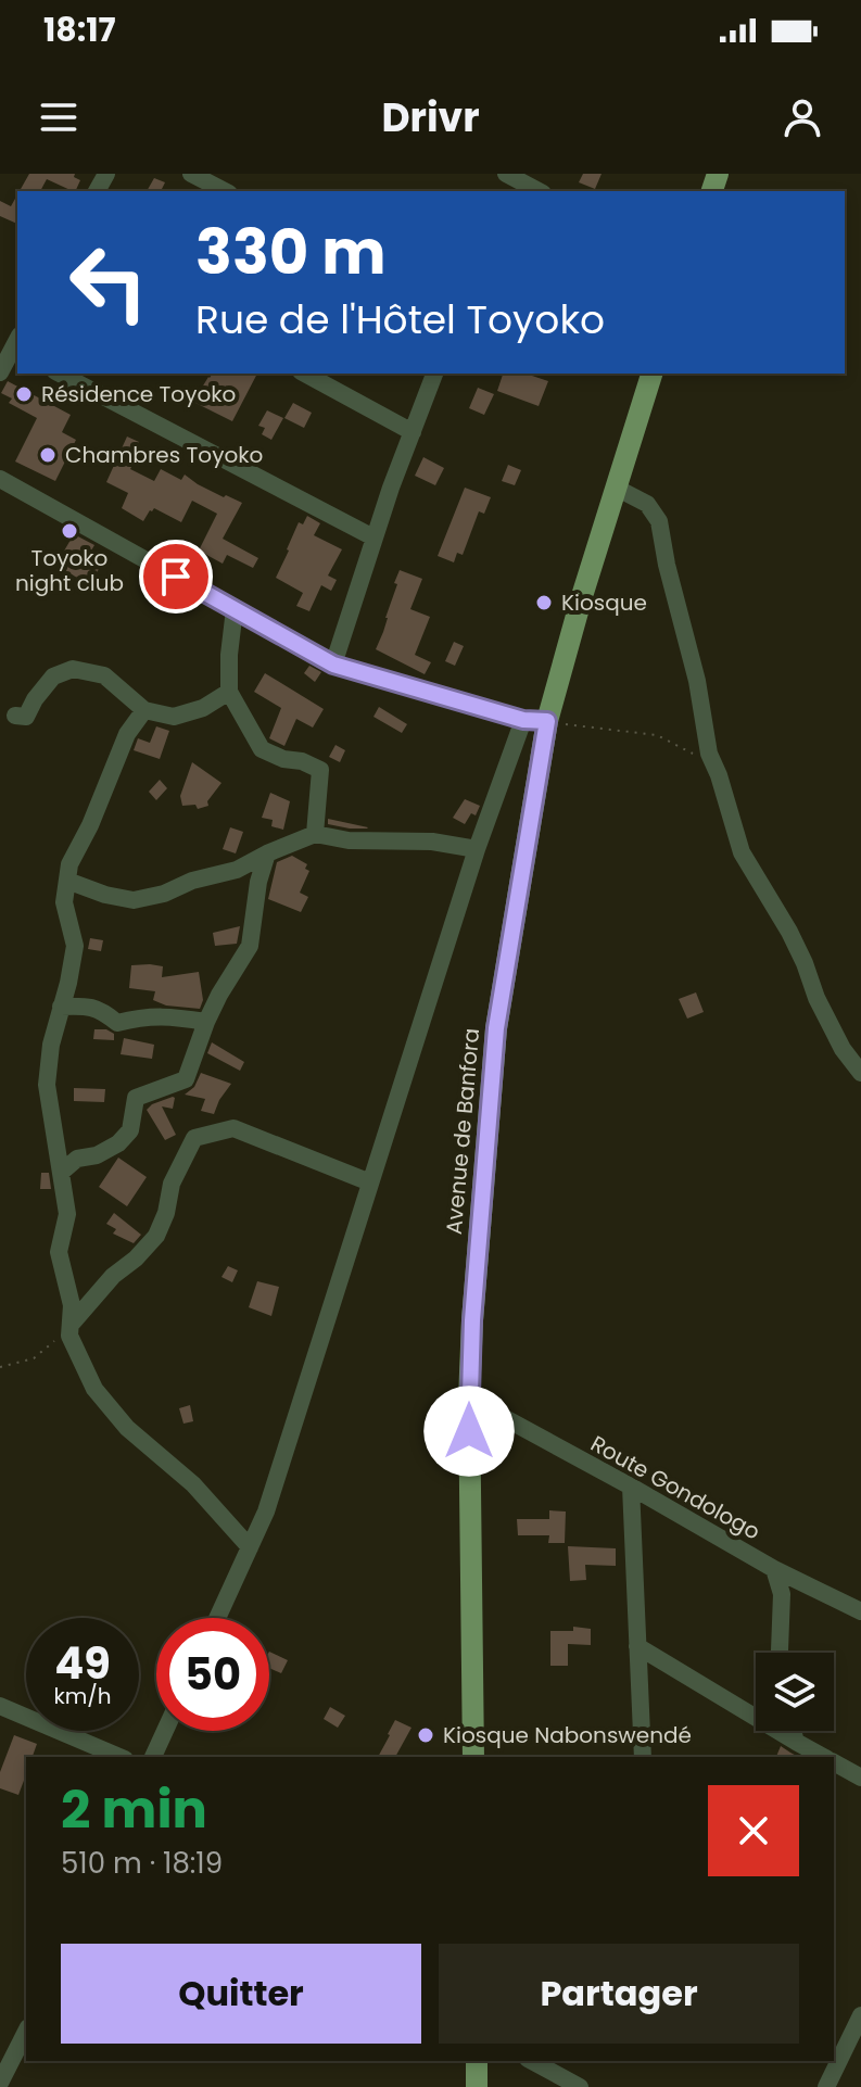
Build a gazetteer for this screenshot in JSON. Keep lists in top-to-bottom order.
{
  "streets": {
    "main road": ["Avenue de Banfora"],
    "street": ["Route Gondologo"]
  },
  "crossings": [
    ["Avenue de Banfora", "Route Gondologo"]
  ],
  "places": [
    "Résidence Toyoko",
    "Chambres Toyoko",
    "Toyoko night club",
    "Kiosque",
    "Kiosque Nabonswendé"
  ],
  "page": {
    "status": "18:17",
    "header": "Drivr",
    "turn": ["330 m", "Rue de l'Hôtel Toyoko"],
    "speed": "49 km/h",
    "limit": "50",
    "heading": ["2 min", "510 m · 18:19"],
    "buttons": ["Quitter", "Partager"]
  }
}
